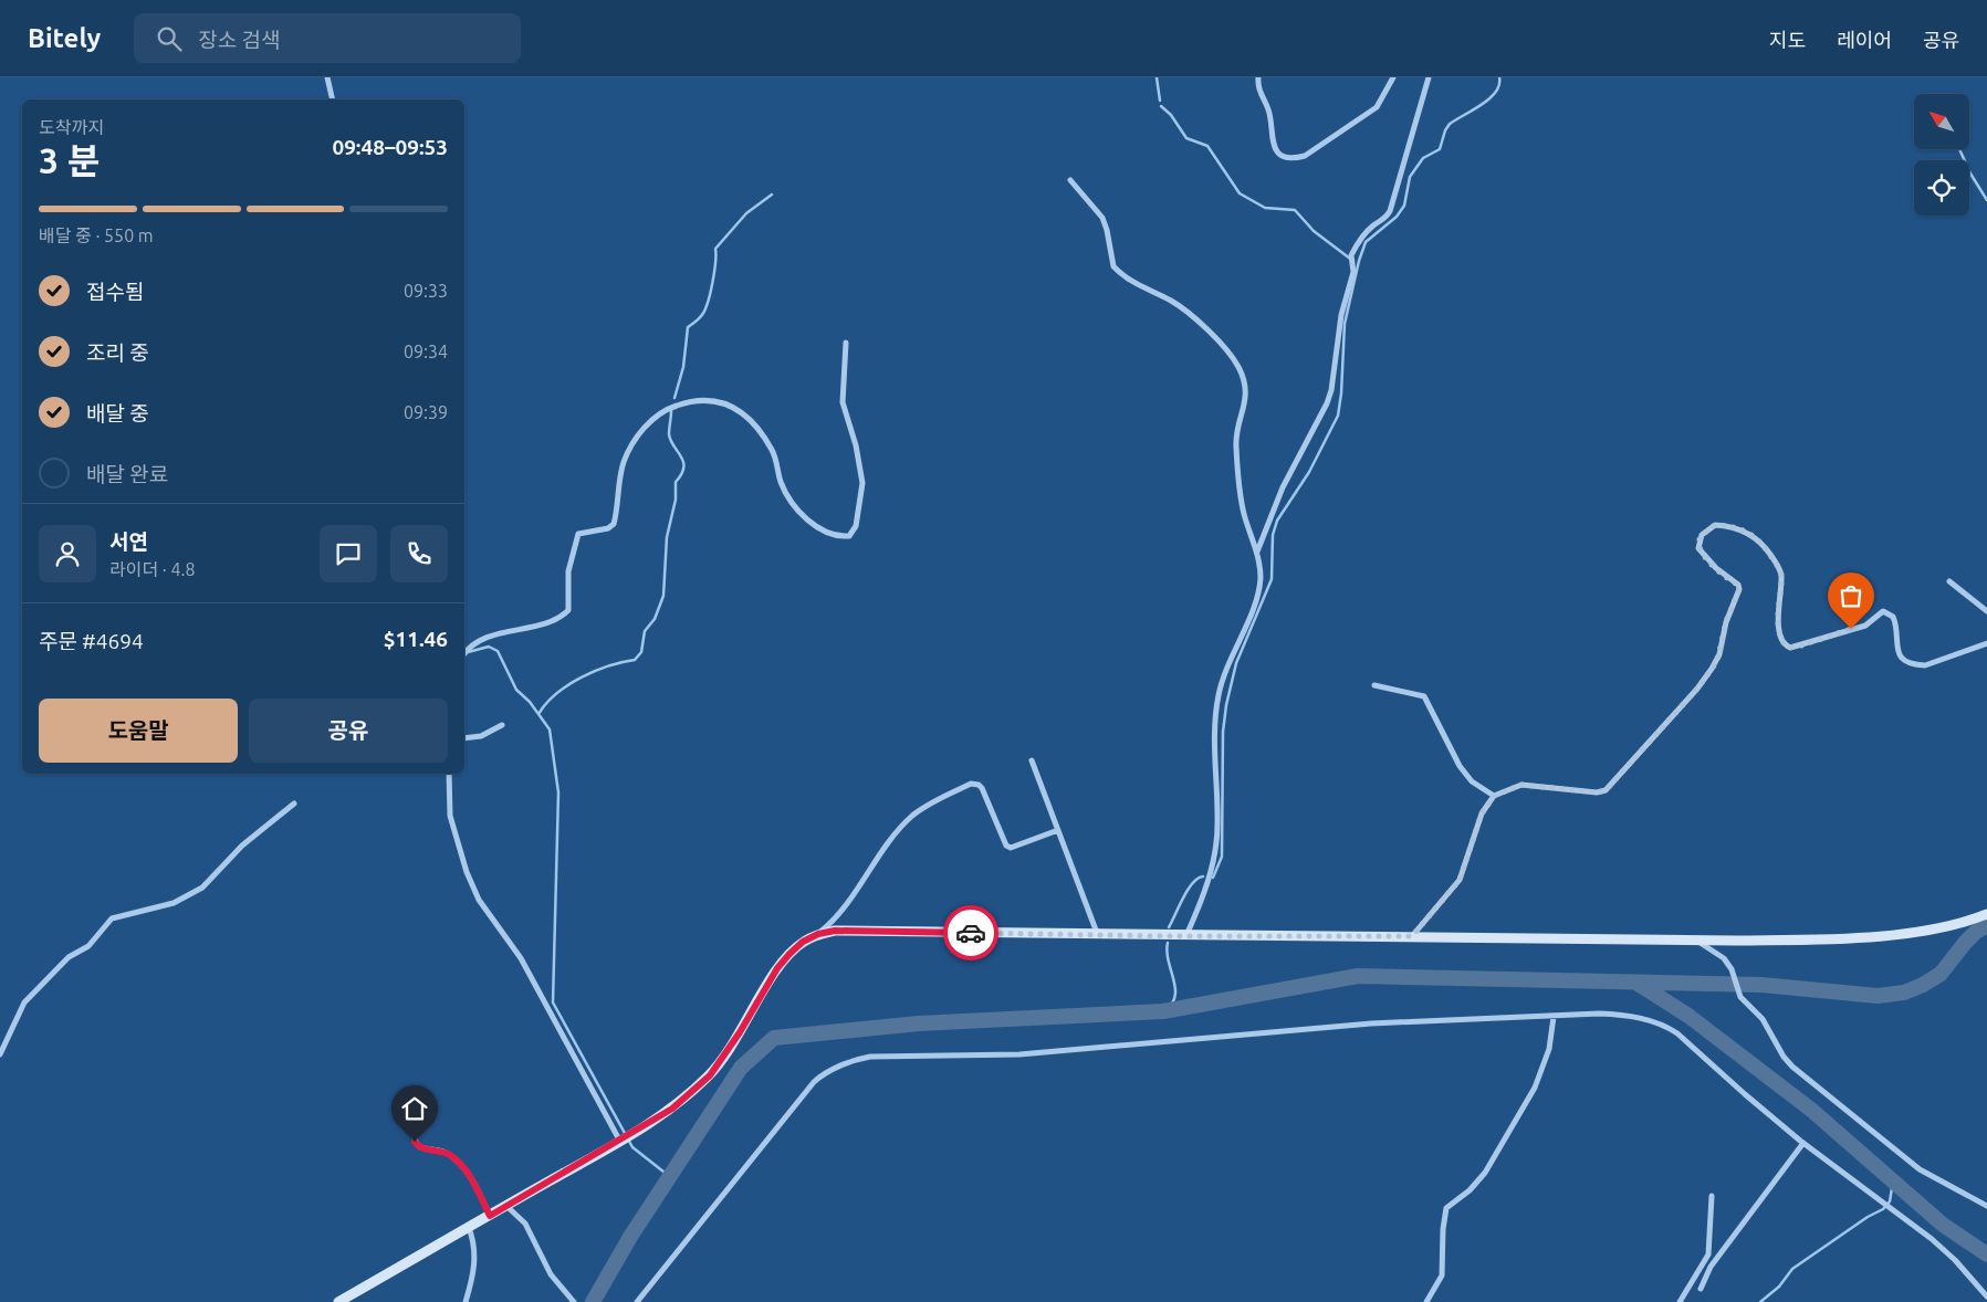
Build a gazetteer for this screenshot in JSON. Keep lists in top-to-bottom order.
{
  "north": "top left",
  "page": {
    "header": "Bitely",
    "search": "장소 검색",
    "nav": ["지도", "레이어", "공유"],
    "heading": ["3 분", "도착까지", "09:48–09:53"],
    "panel": [
      "서연",
      "라이더 · 4.8",
      "주문 #4694",
      "$11.46"
    ],
    "bar": "배달 중 · 550 m",
    "list": [
      ["접수됨", "09:33"],
      ["조리 중", "09:34"],
      ["배달 중", "09:39"],
      "배달 완료"
    ],
    "buttons": ["도움말", "공유"]
  }
}
